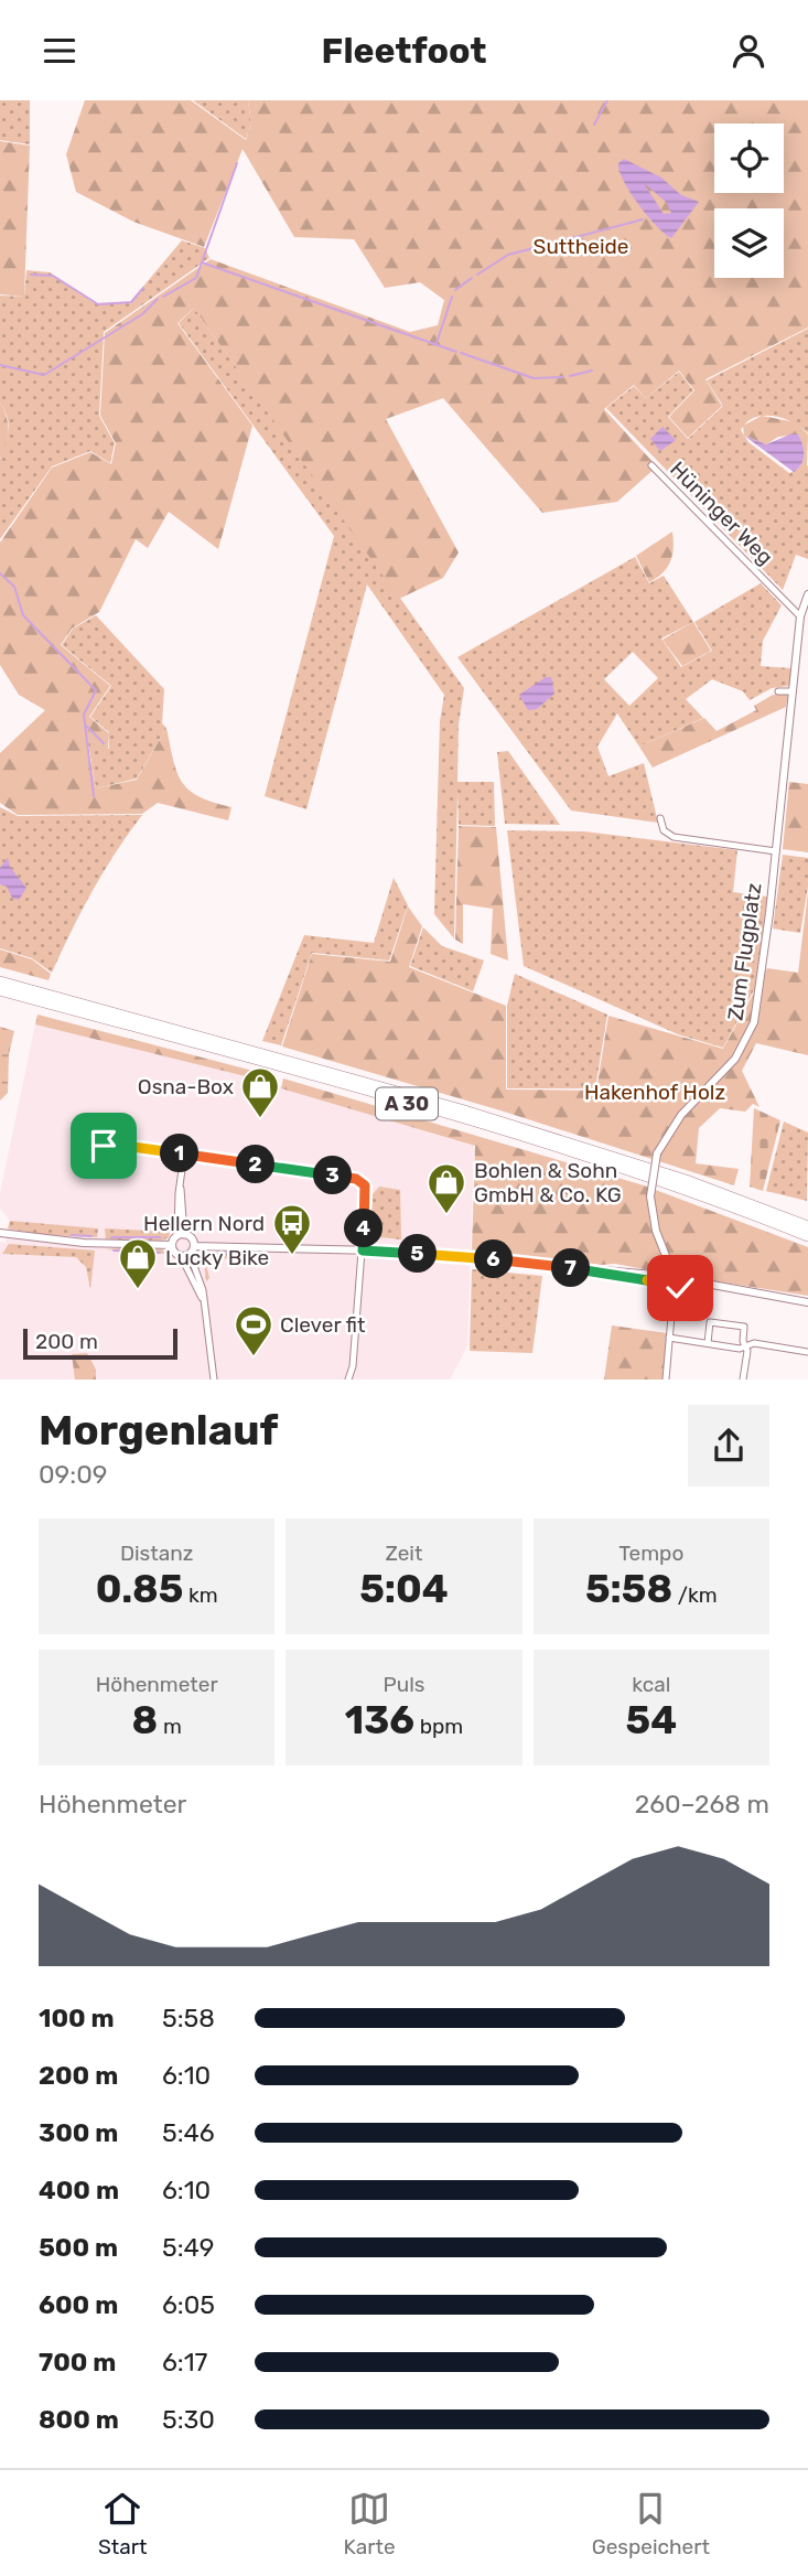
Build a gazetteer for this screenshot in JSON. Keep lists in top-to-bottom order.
{
  "streets": {
    "highway": ["A 30"],
    "street": ["Hüninger Weg", "Zum Flugplatz"]
  },
  "crossings": [
    ["Hüninger Weg", "Zum Flugplatz"]
  ],
  "parks": ["Suttheide", "Hakenhof Holz"],
  "places": {
    "shop": ["Osna-Box", "Bohlen & Sohn GmbH & Co. KG", "Lucky Bike"],
    "bus stop": ["Hellern Nord"],
    "sports": ["Clever fit"]
  },
  "scale_bar": "200 m",
  "page": {
    "header": "Fleetfoot",
    "pins": [
      "1",
      "2",
      "3",
      "4",
      "5",
      "6",
      "7"
    ],
    "scale": "200 m",
    "heading": ["Morgenlauf", "09:09"],
    "stats": [
      ["Distanz", "0.85 km"],
      ["Zeit", "5:04"],
      ["Tempo", "5:58 /km"],
      ["Höhenmeter", "8 m"],
      ["Puls", "136 bpm"],
      ["kcal", "54"]
    ],
    "chart": ["Höhenmeter", "260–268 m"],
    "list": [
      {
        "name": "100 m",
        "note": "5:58"
      },
      {
        "name": "200 m",
        "note": "6:10"
      },
      {
        "name": "300 m",
        "note": "5:46"
      },
      {
        "name": "400 m",
        "note": "6:10"
      },
      {
        "name": "500 m",
        "note": "5:49"
      },
      {
        "name": "600 m",
        "note": "6:05"
      },
      {
        "name": "700 m",
        "note": "6:17"
      },
      {
        "name": "800 m",
        "note": "5:30"
      }
    ],
    "tabs": ["Start", "Karte", "Gespeichert"]
  }
}
